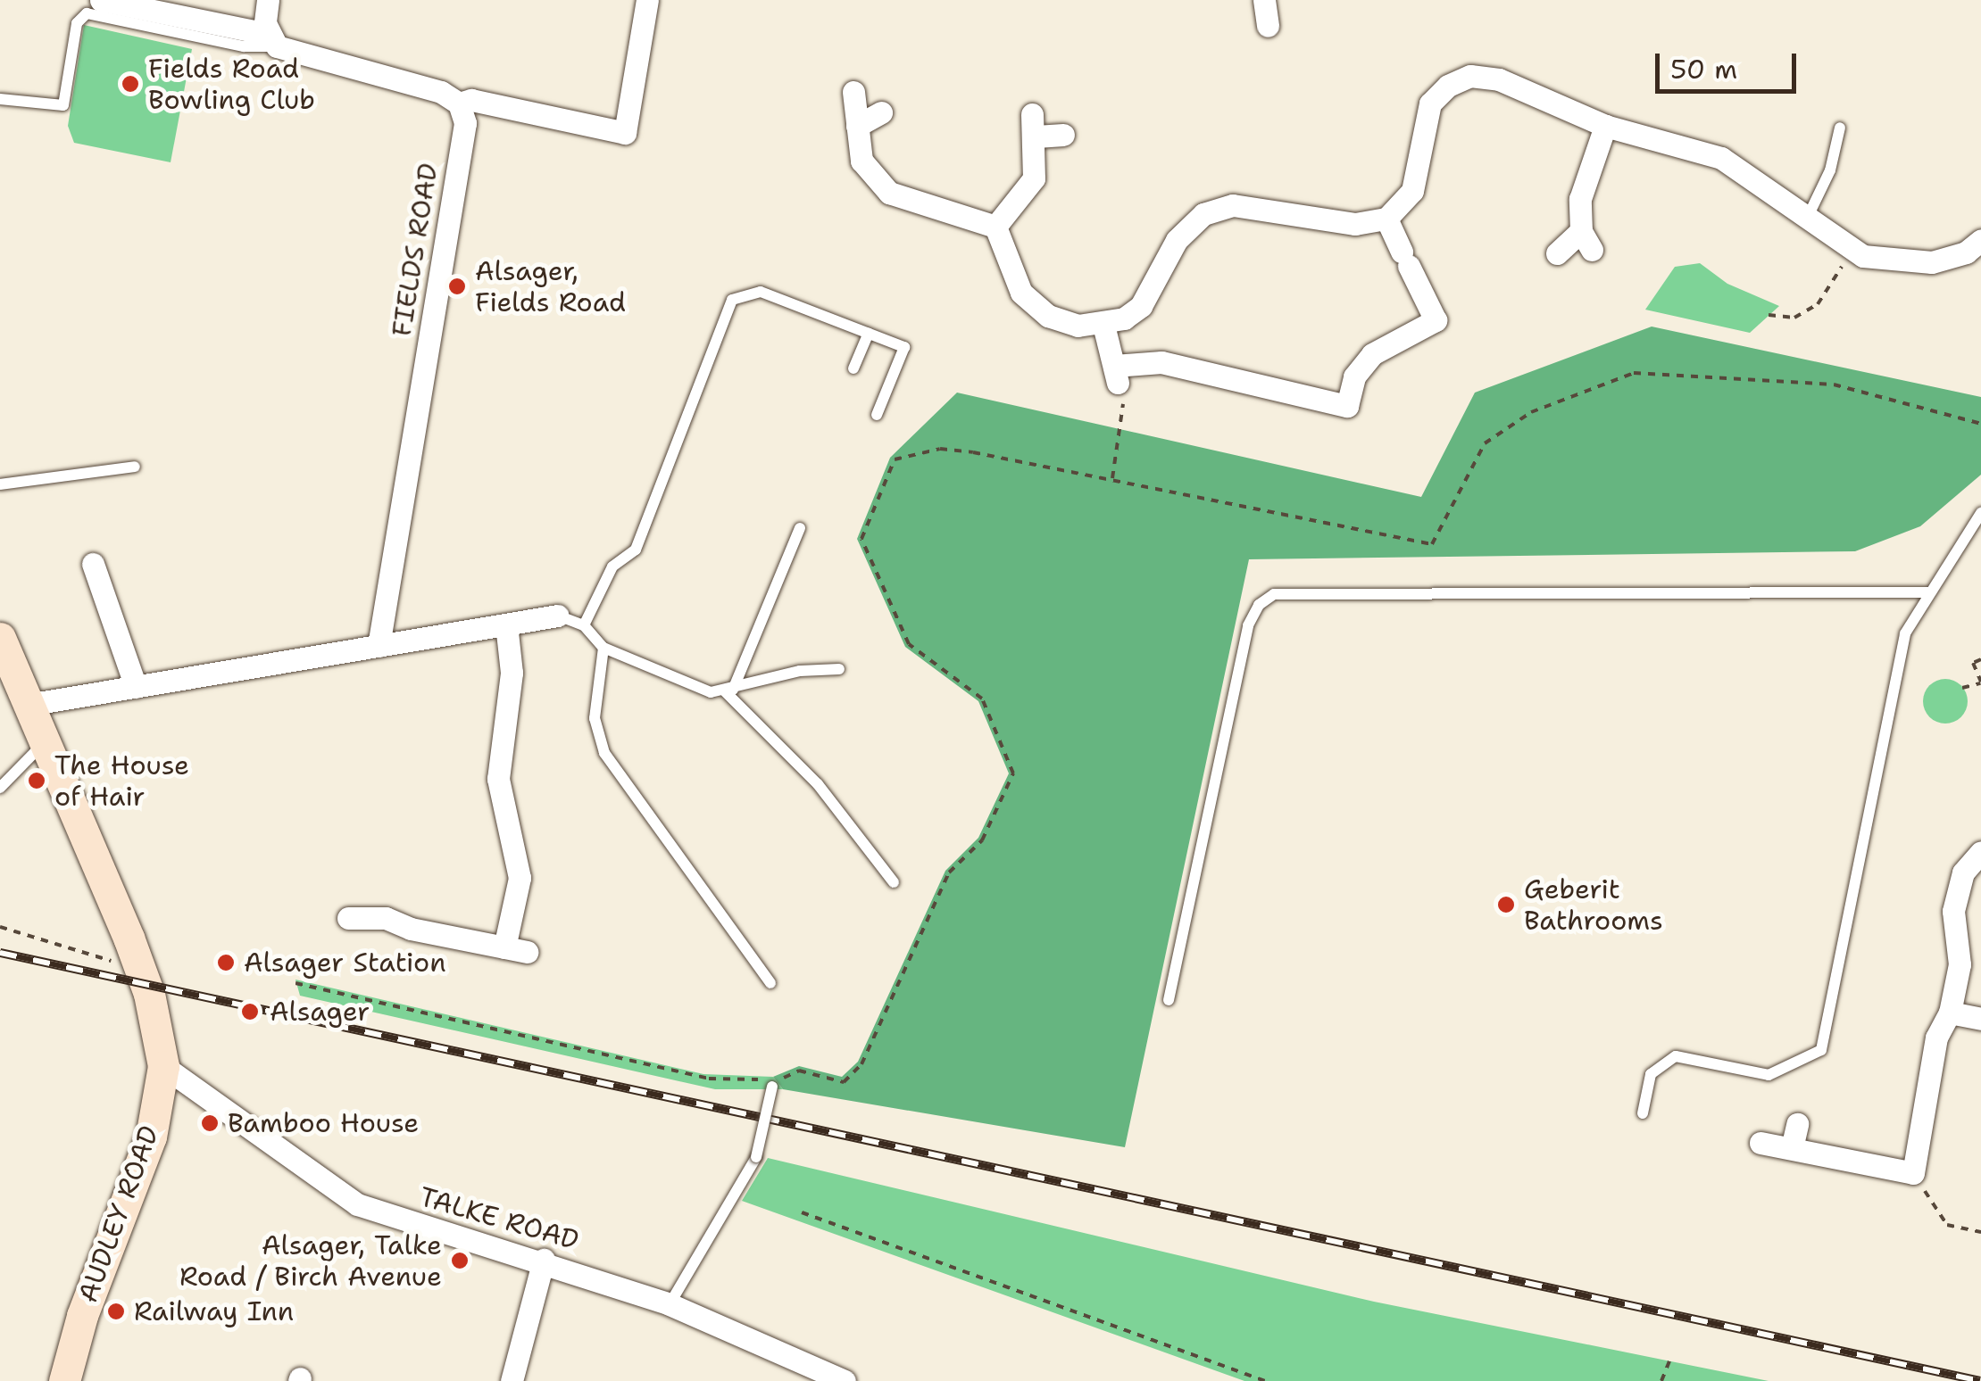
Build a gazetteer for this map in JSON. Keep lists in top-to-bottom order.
{
  "streets": {
    "street": ["FIELDS ROAD", "AUDLEY ROAD", "TALKE ROAD"]
  },
  "crossings": [
    ["AUDLEY ROAD", "TALKE ROAD"]
  ],
  "places": [
    "Fields Road Bowling Club",
    "Alsager, Fields Road",
    "The House of Hair",
    "Geberit Bathrooms",
    "Alsager Station",
    "Alsager",
    "Bamboo House",
    "Alsager, Talke Road / Birch Avenue",
    "Railway Inn"
  ],
  "scale_bar": "50 m"
}
